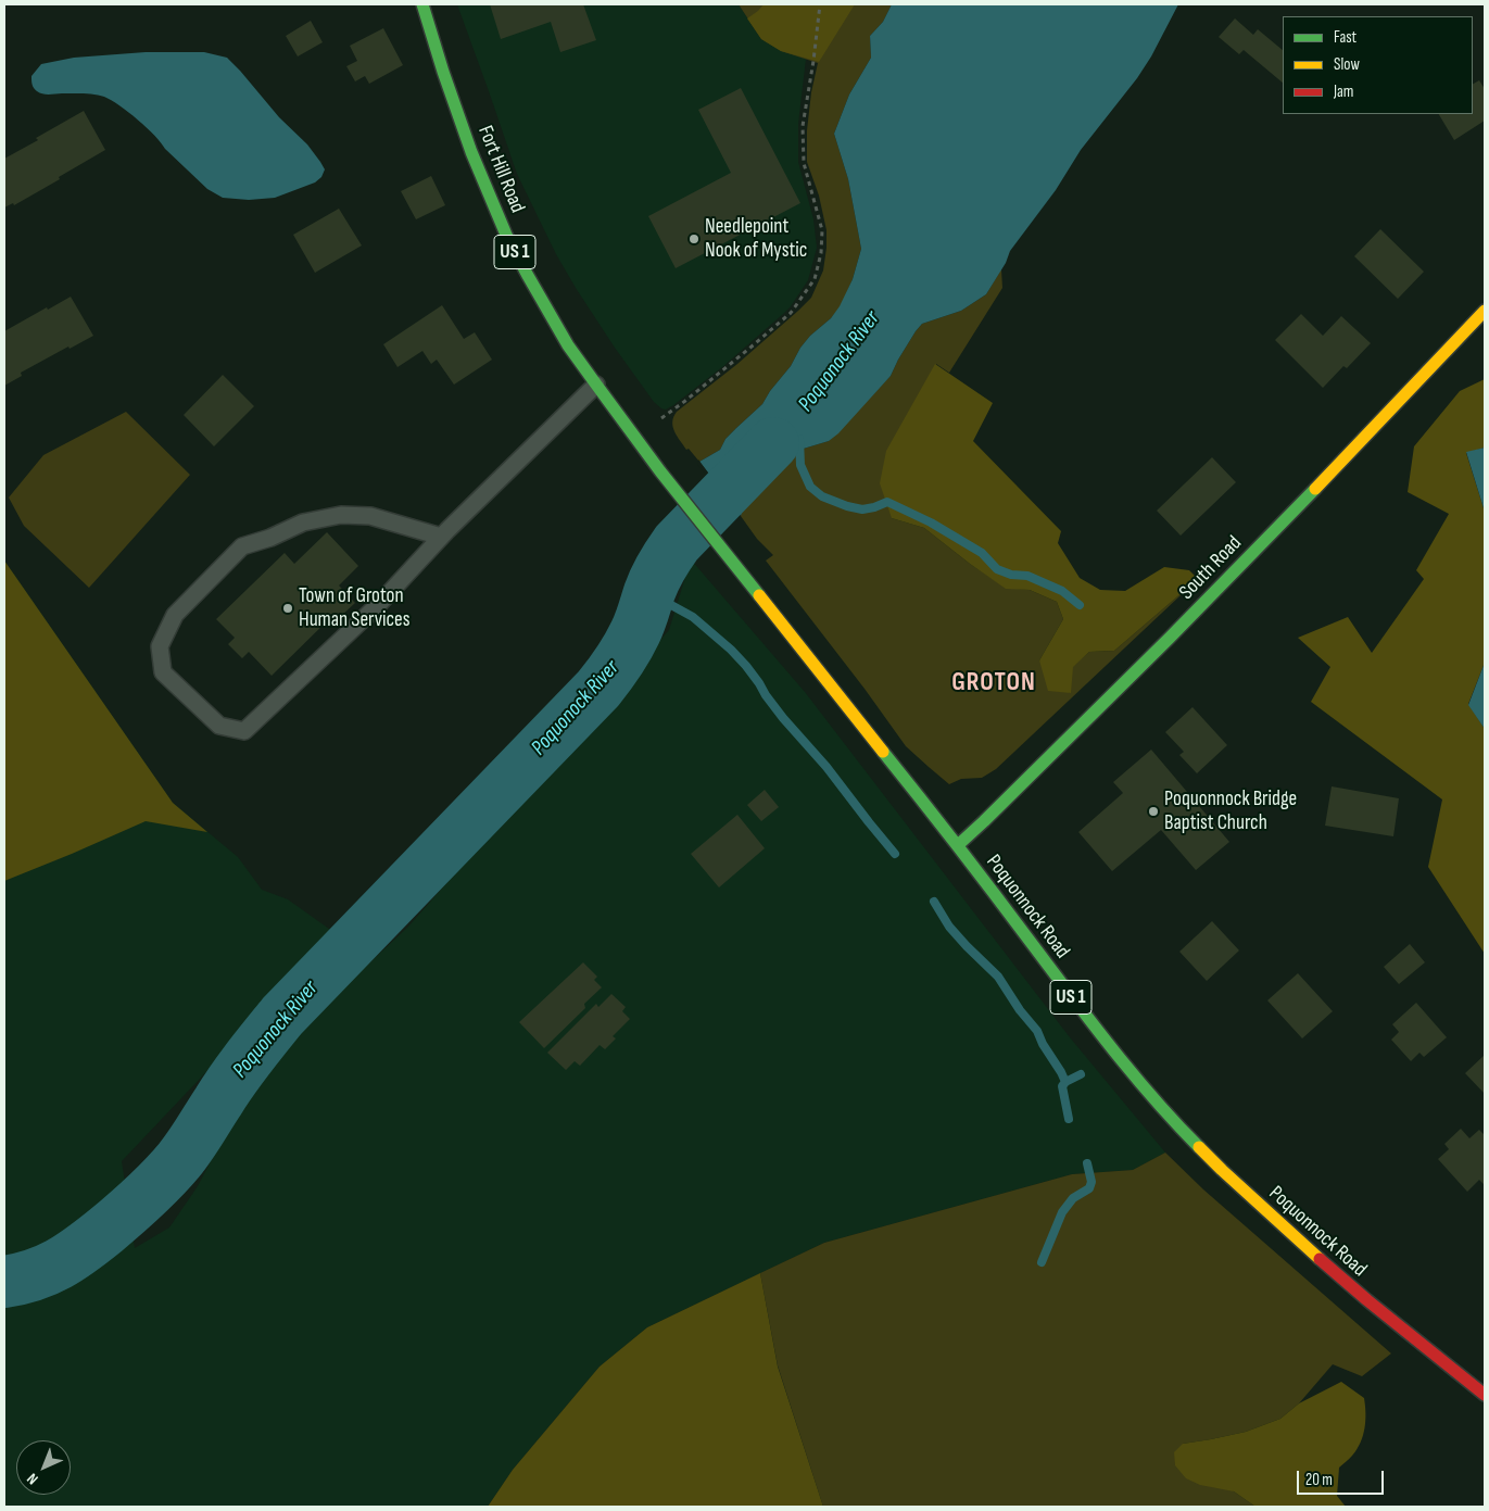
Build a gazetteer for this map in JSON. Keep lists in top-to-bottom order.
{
  "streets": {
    "main road": [
      "Fort Hill Road",
      "US 1",
      "South Road",
      "Poquonnock Road"
    ]
  },
  "crossings": [
    ["Fort Hill Road", "Poquonnock Road"],
    ["South Road", "Poquonnock Road"]
  ],
  "districts": ["GROTON"],
  "water": ["Poquonock River"],
  "places": ["Needlepoint Nook of Mystic", "Town of Groton Human Services", "Poquonnock Bridge Baptist Church"],
  "legend": ["Fast", "Slow", "Jam"],
  "scale_bar": "20 m",
  "north": "bottom left"
}
